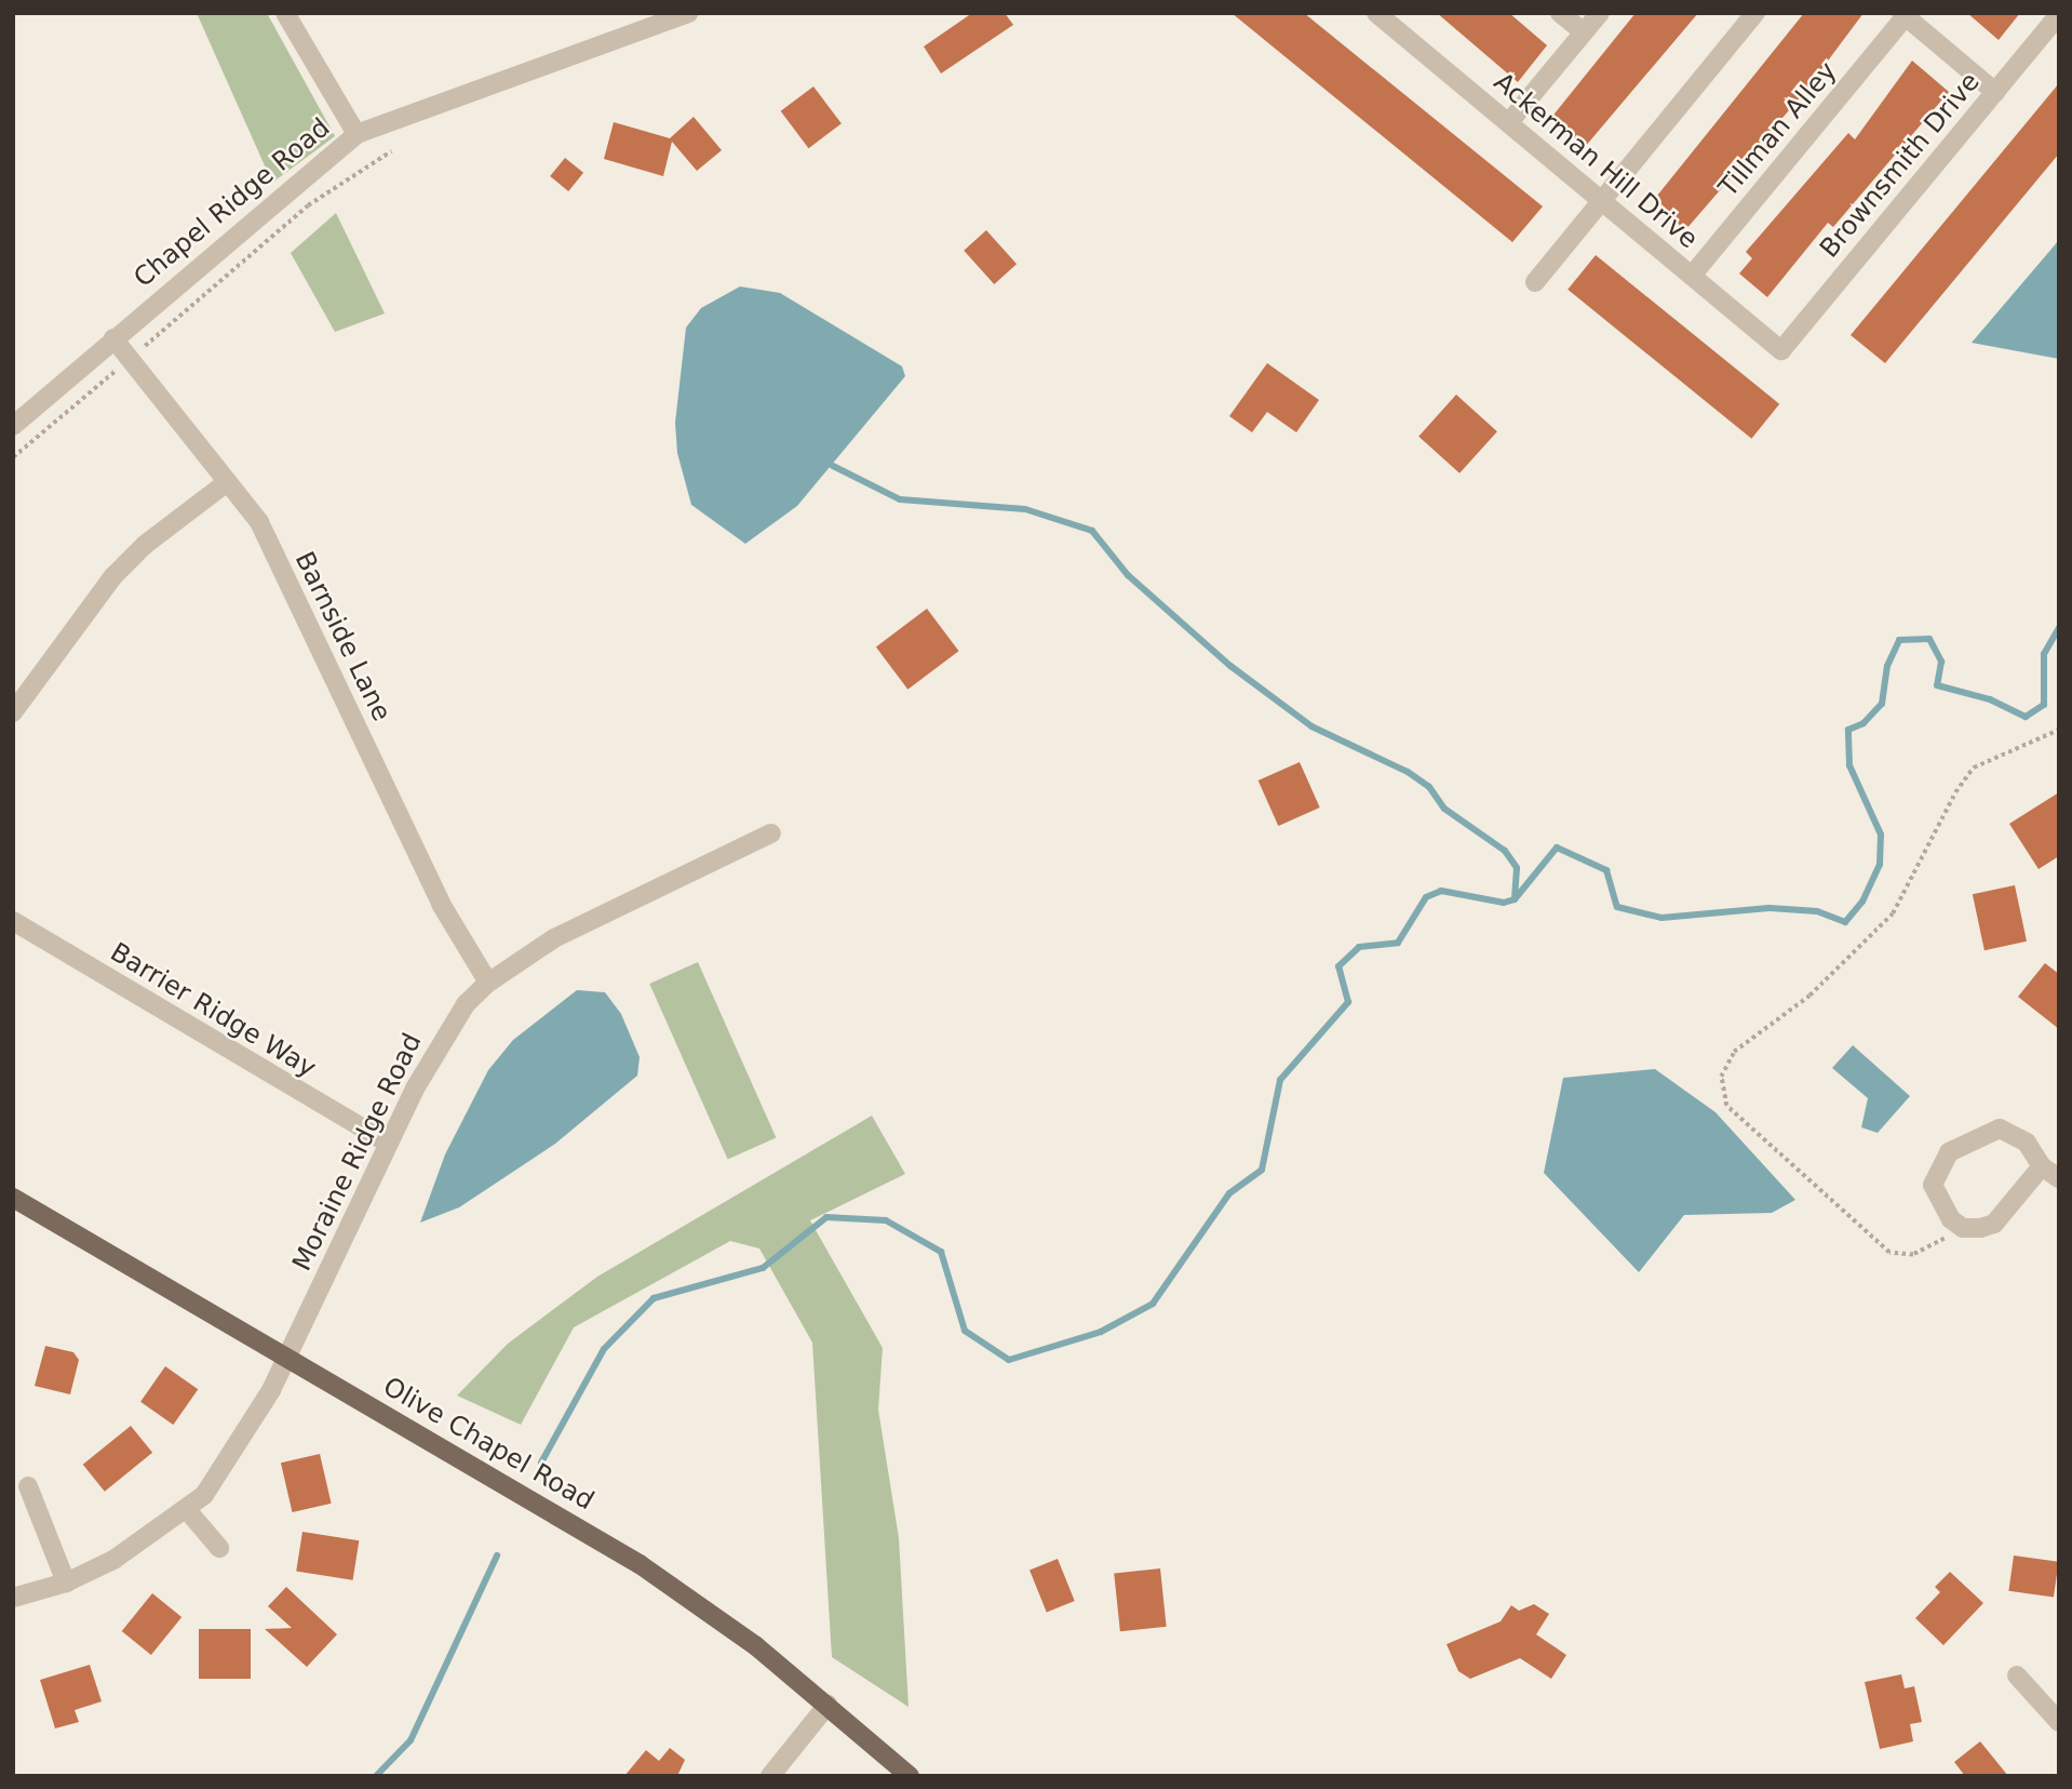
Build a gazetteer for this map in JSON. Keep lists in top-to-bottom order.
{
  "streets": {
    "main road": ["Olive Chapel Road"],
    "street": [
      "Tillman Alley",
      "Ackerman Hill Drive",
      "Brownsmith Drive",
      "Chapel Ridge Road",
      "Barnside Lane",
      "Barrier Ridge Way",
      "Moraine Ridge Road"
    ]
  },
  "crossings": [
    ["Tillman Alley", "Ackerman Hill Drive"],
    ["Ackerman Hill Drive", "Brownsmith Drive"],
    ["Chapel Ridge Road", "Barnside Lane"],
    ["Barnside Lane", "Moraine Ridge Road"],
    ["Barrier Ridge Way", "Moraine Ridge Road"],
    ["Moraine Ridge Road", "Olive Chapel Road"]
  ]
}
